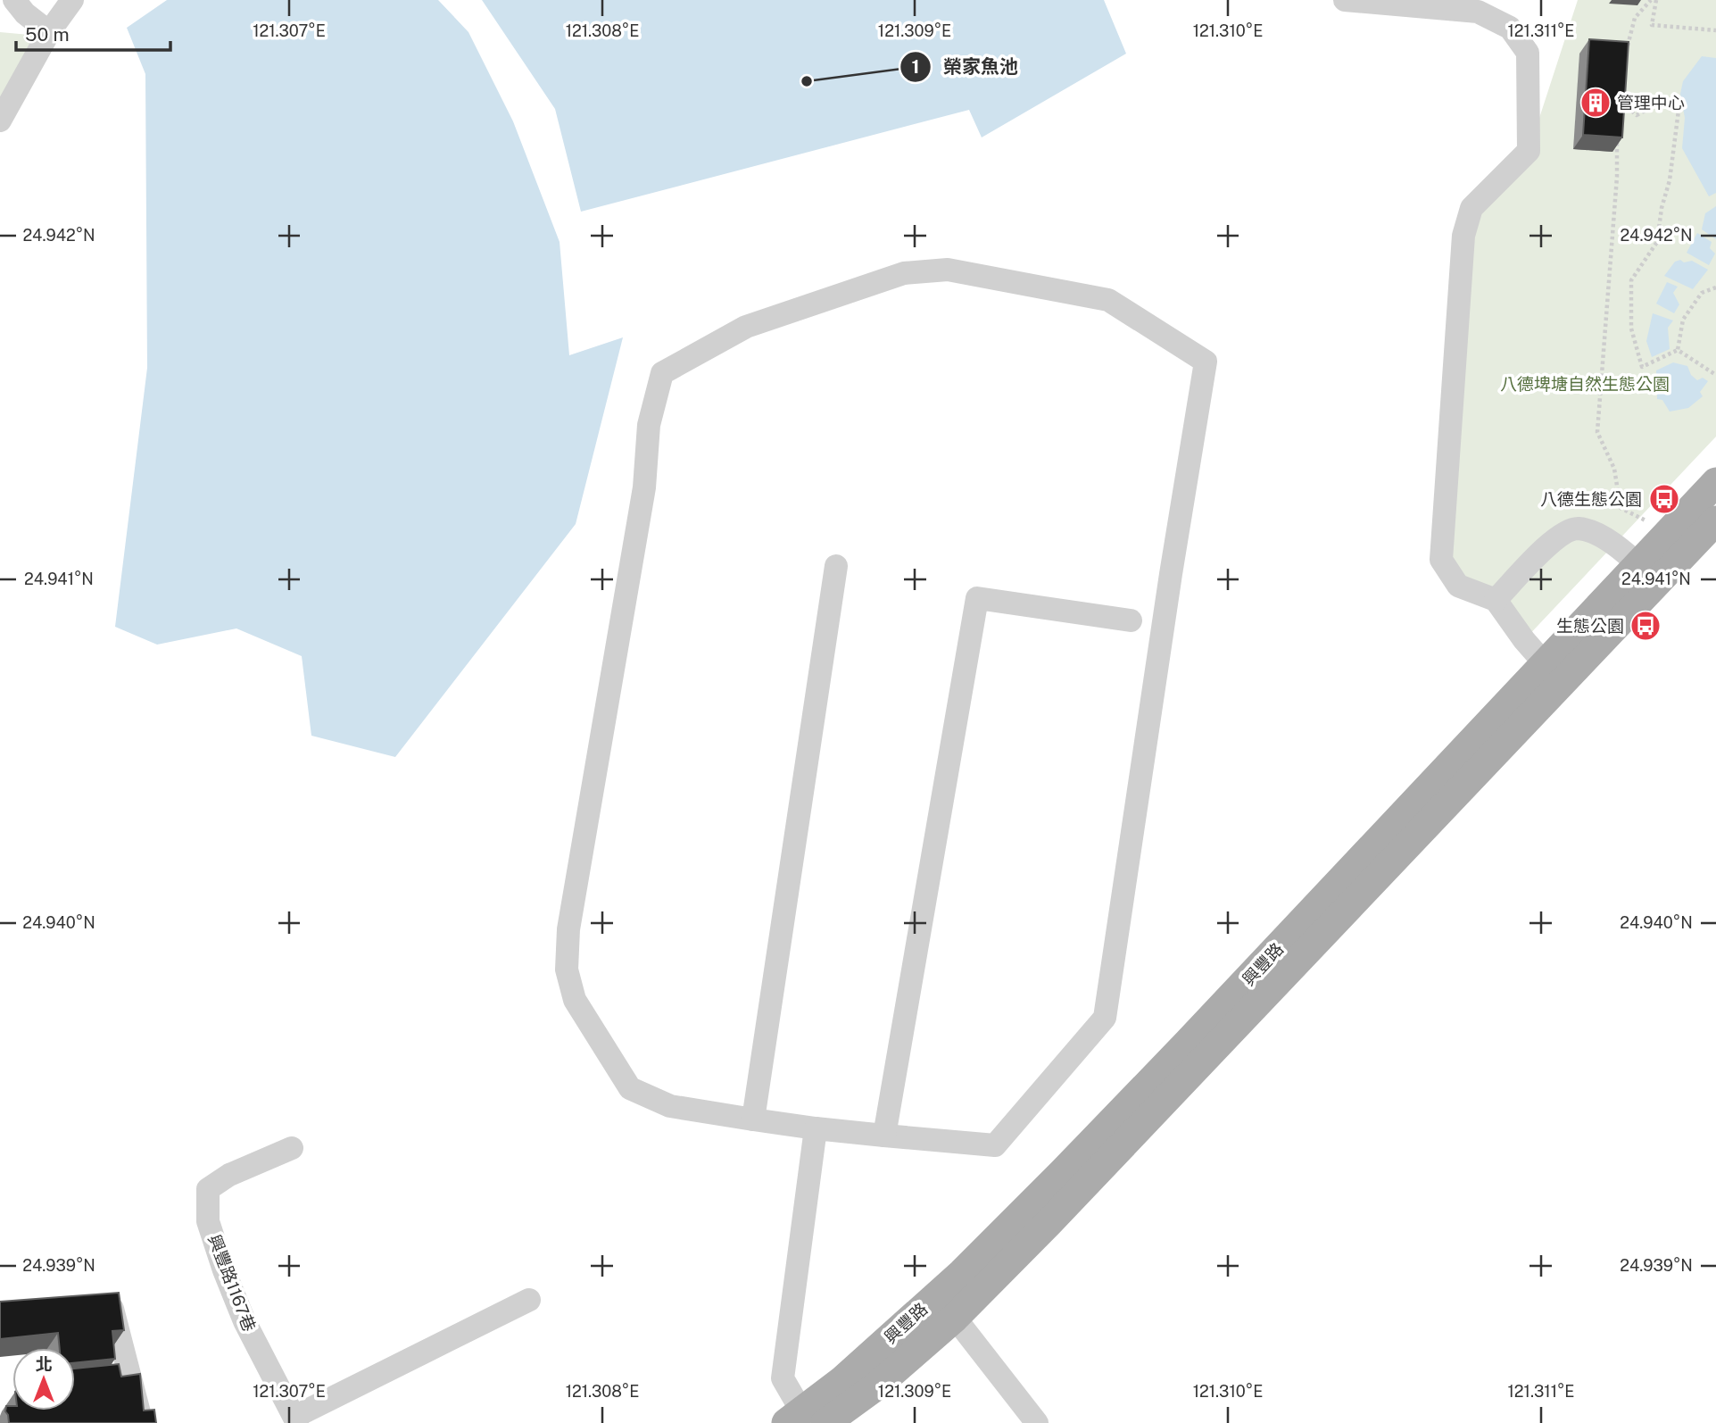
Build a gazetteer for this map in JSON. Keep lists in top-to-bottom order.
{
  "streets": {
    "main road": ["興豐路"],
    "street": ["興豐路1167巷"]
  },
  "parks": ["八德埤塘自然生態公園"],
  "places": {
    "other": ["榮家魚池"],
    "building": ["管理中心"],
    "bus stop": ["八德生態公園", "生態公園"]
  },
  "scale_bar": "50 m",
  "north": "top",
  "coordinates": [
    "121.307°E",
    "121.308°E",
    "121.309°E",
    "121.310°E",
    "121.311°E",
    "24.942°N",
    "24.941°N",
    "24.940°N",
    "24.939°N"
  ]
}
